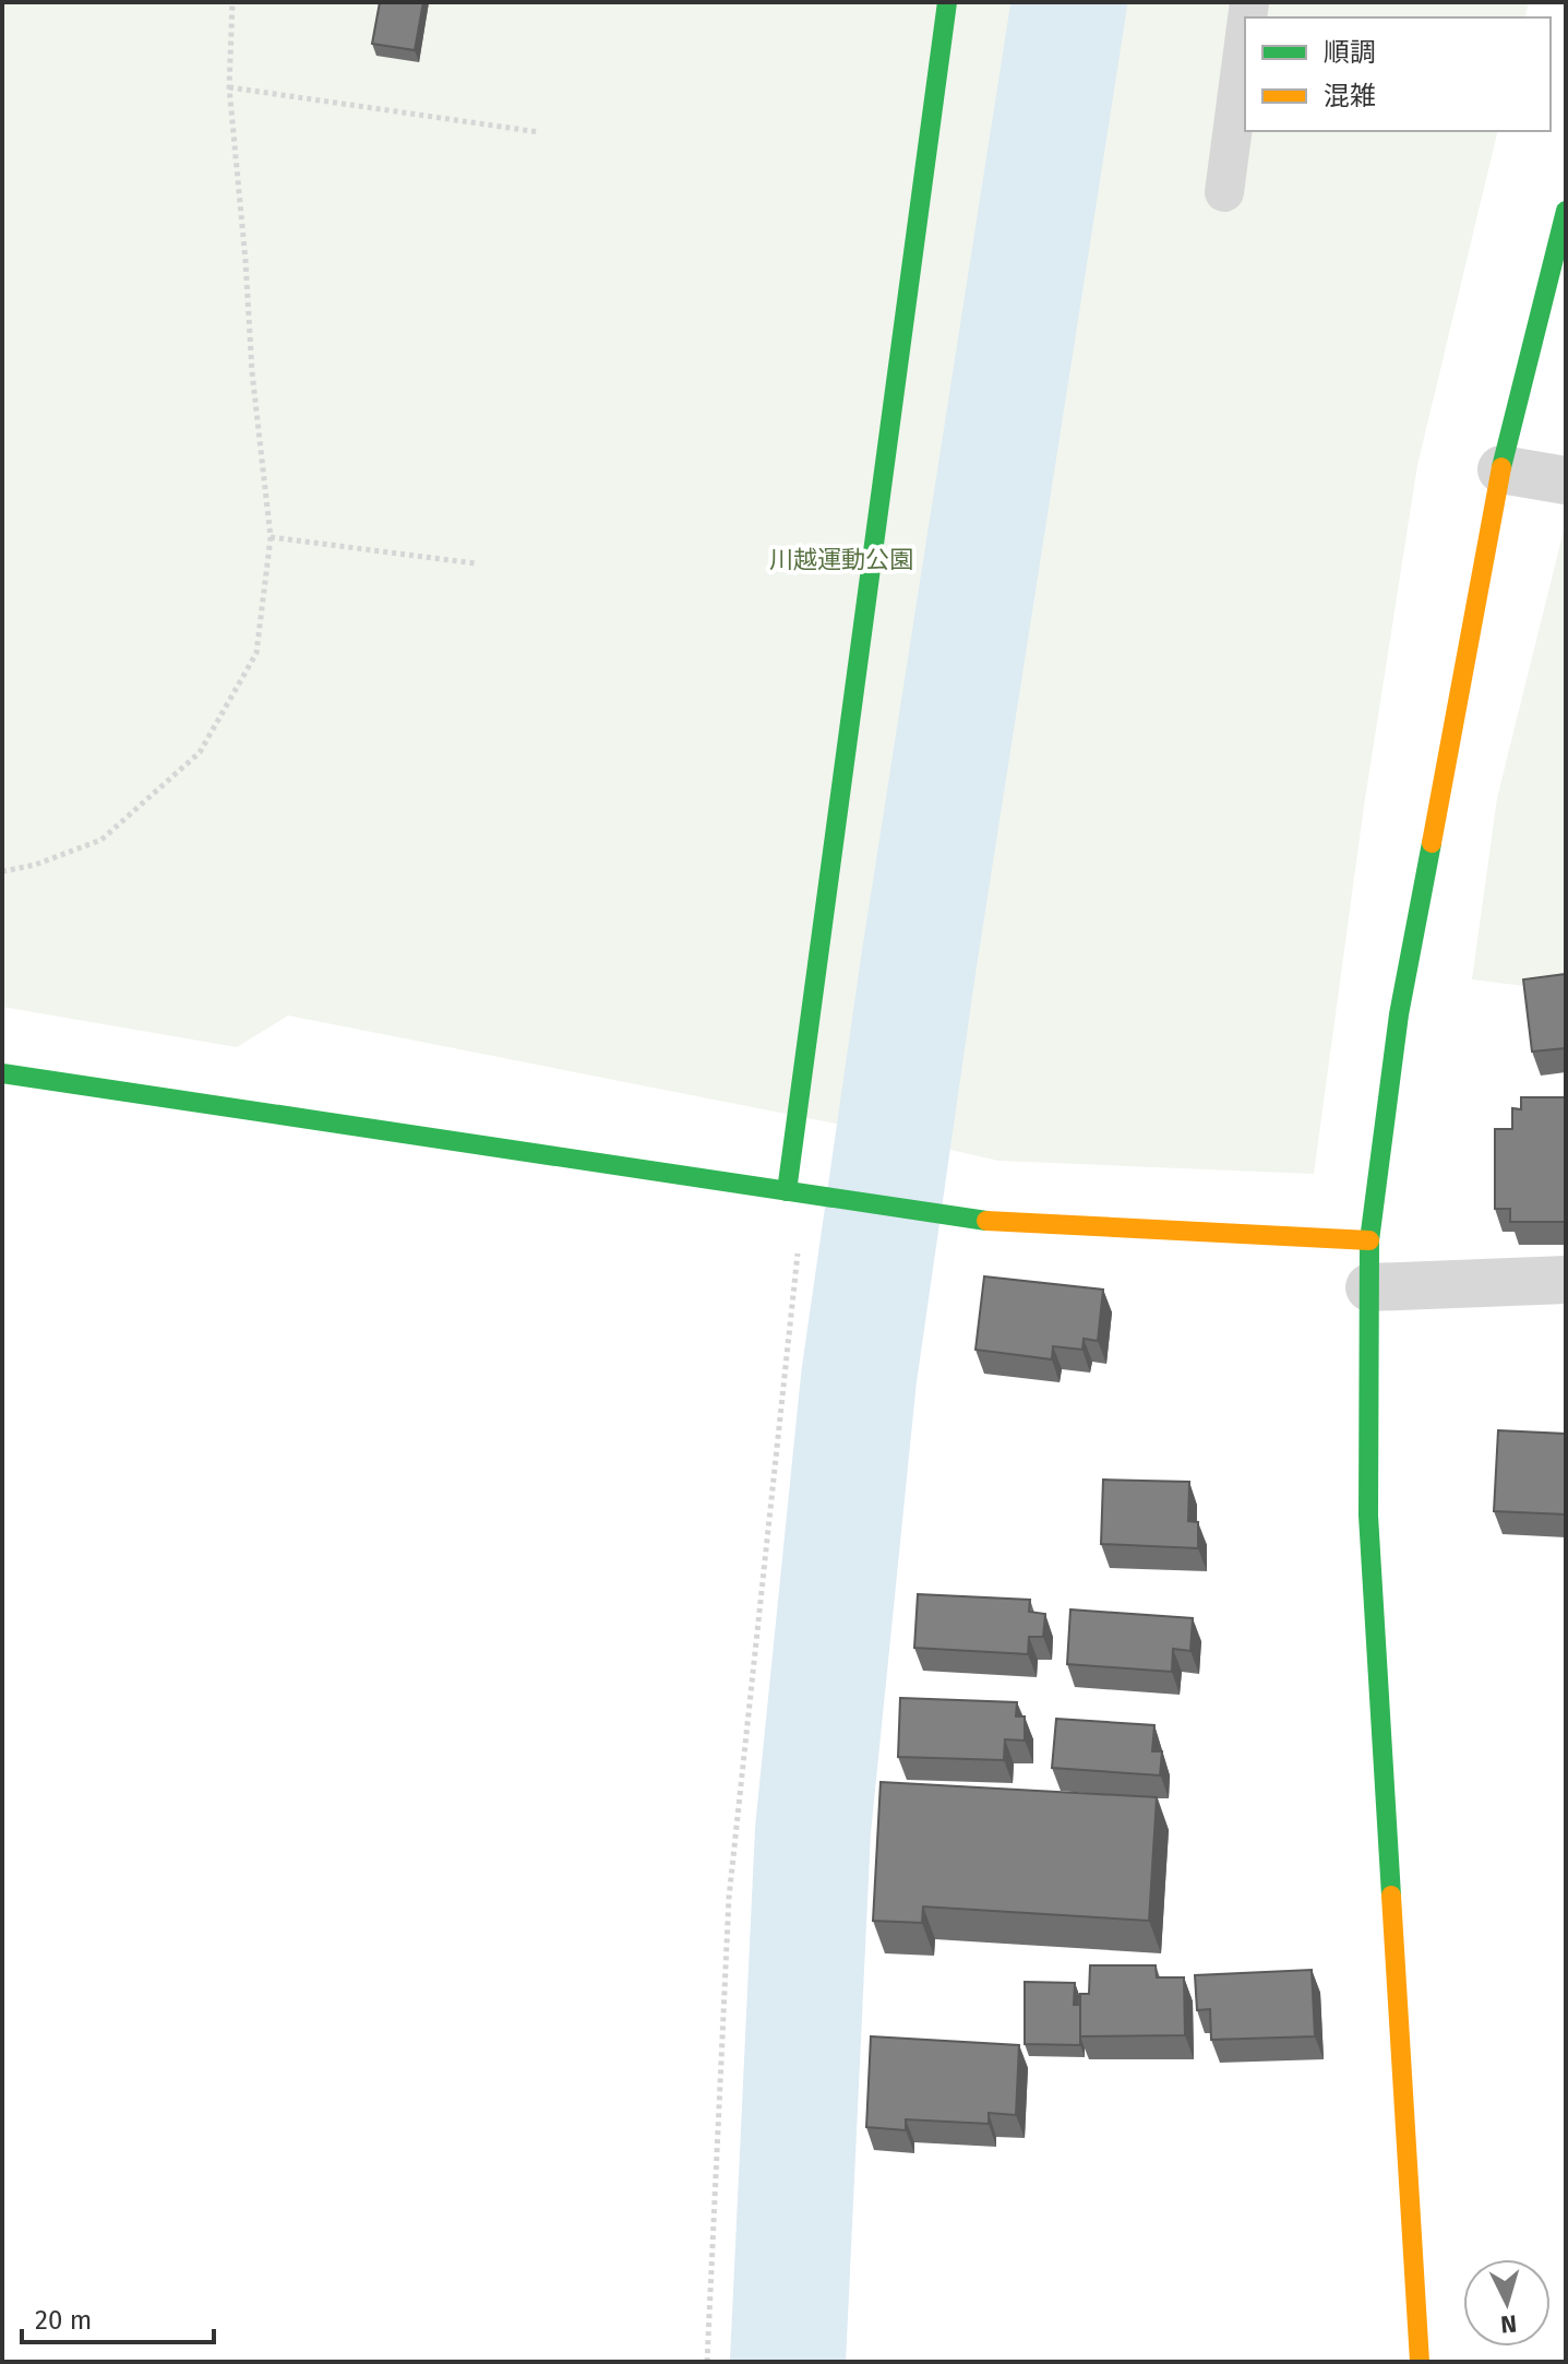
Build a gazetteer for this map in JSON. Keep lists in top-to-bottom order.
{
  "parks": ["川越運動公園"],
  "legend": ["順調", "混雑"],
  "scale_bar": "20 m",
  "north": "bottom"
}
